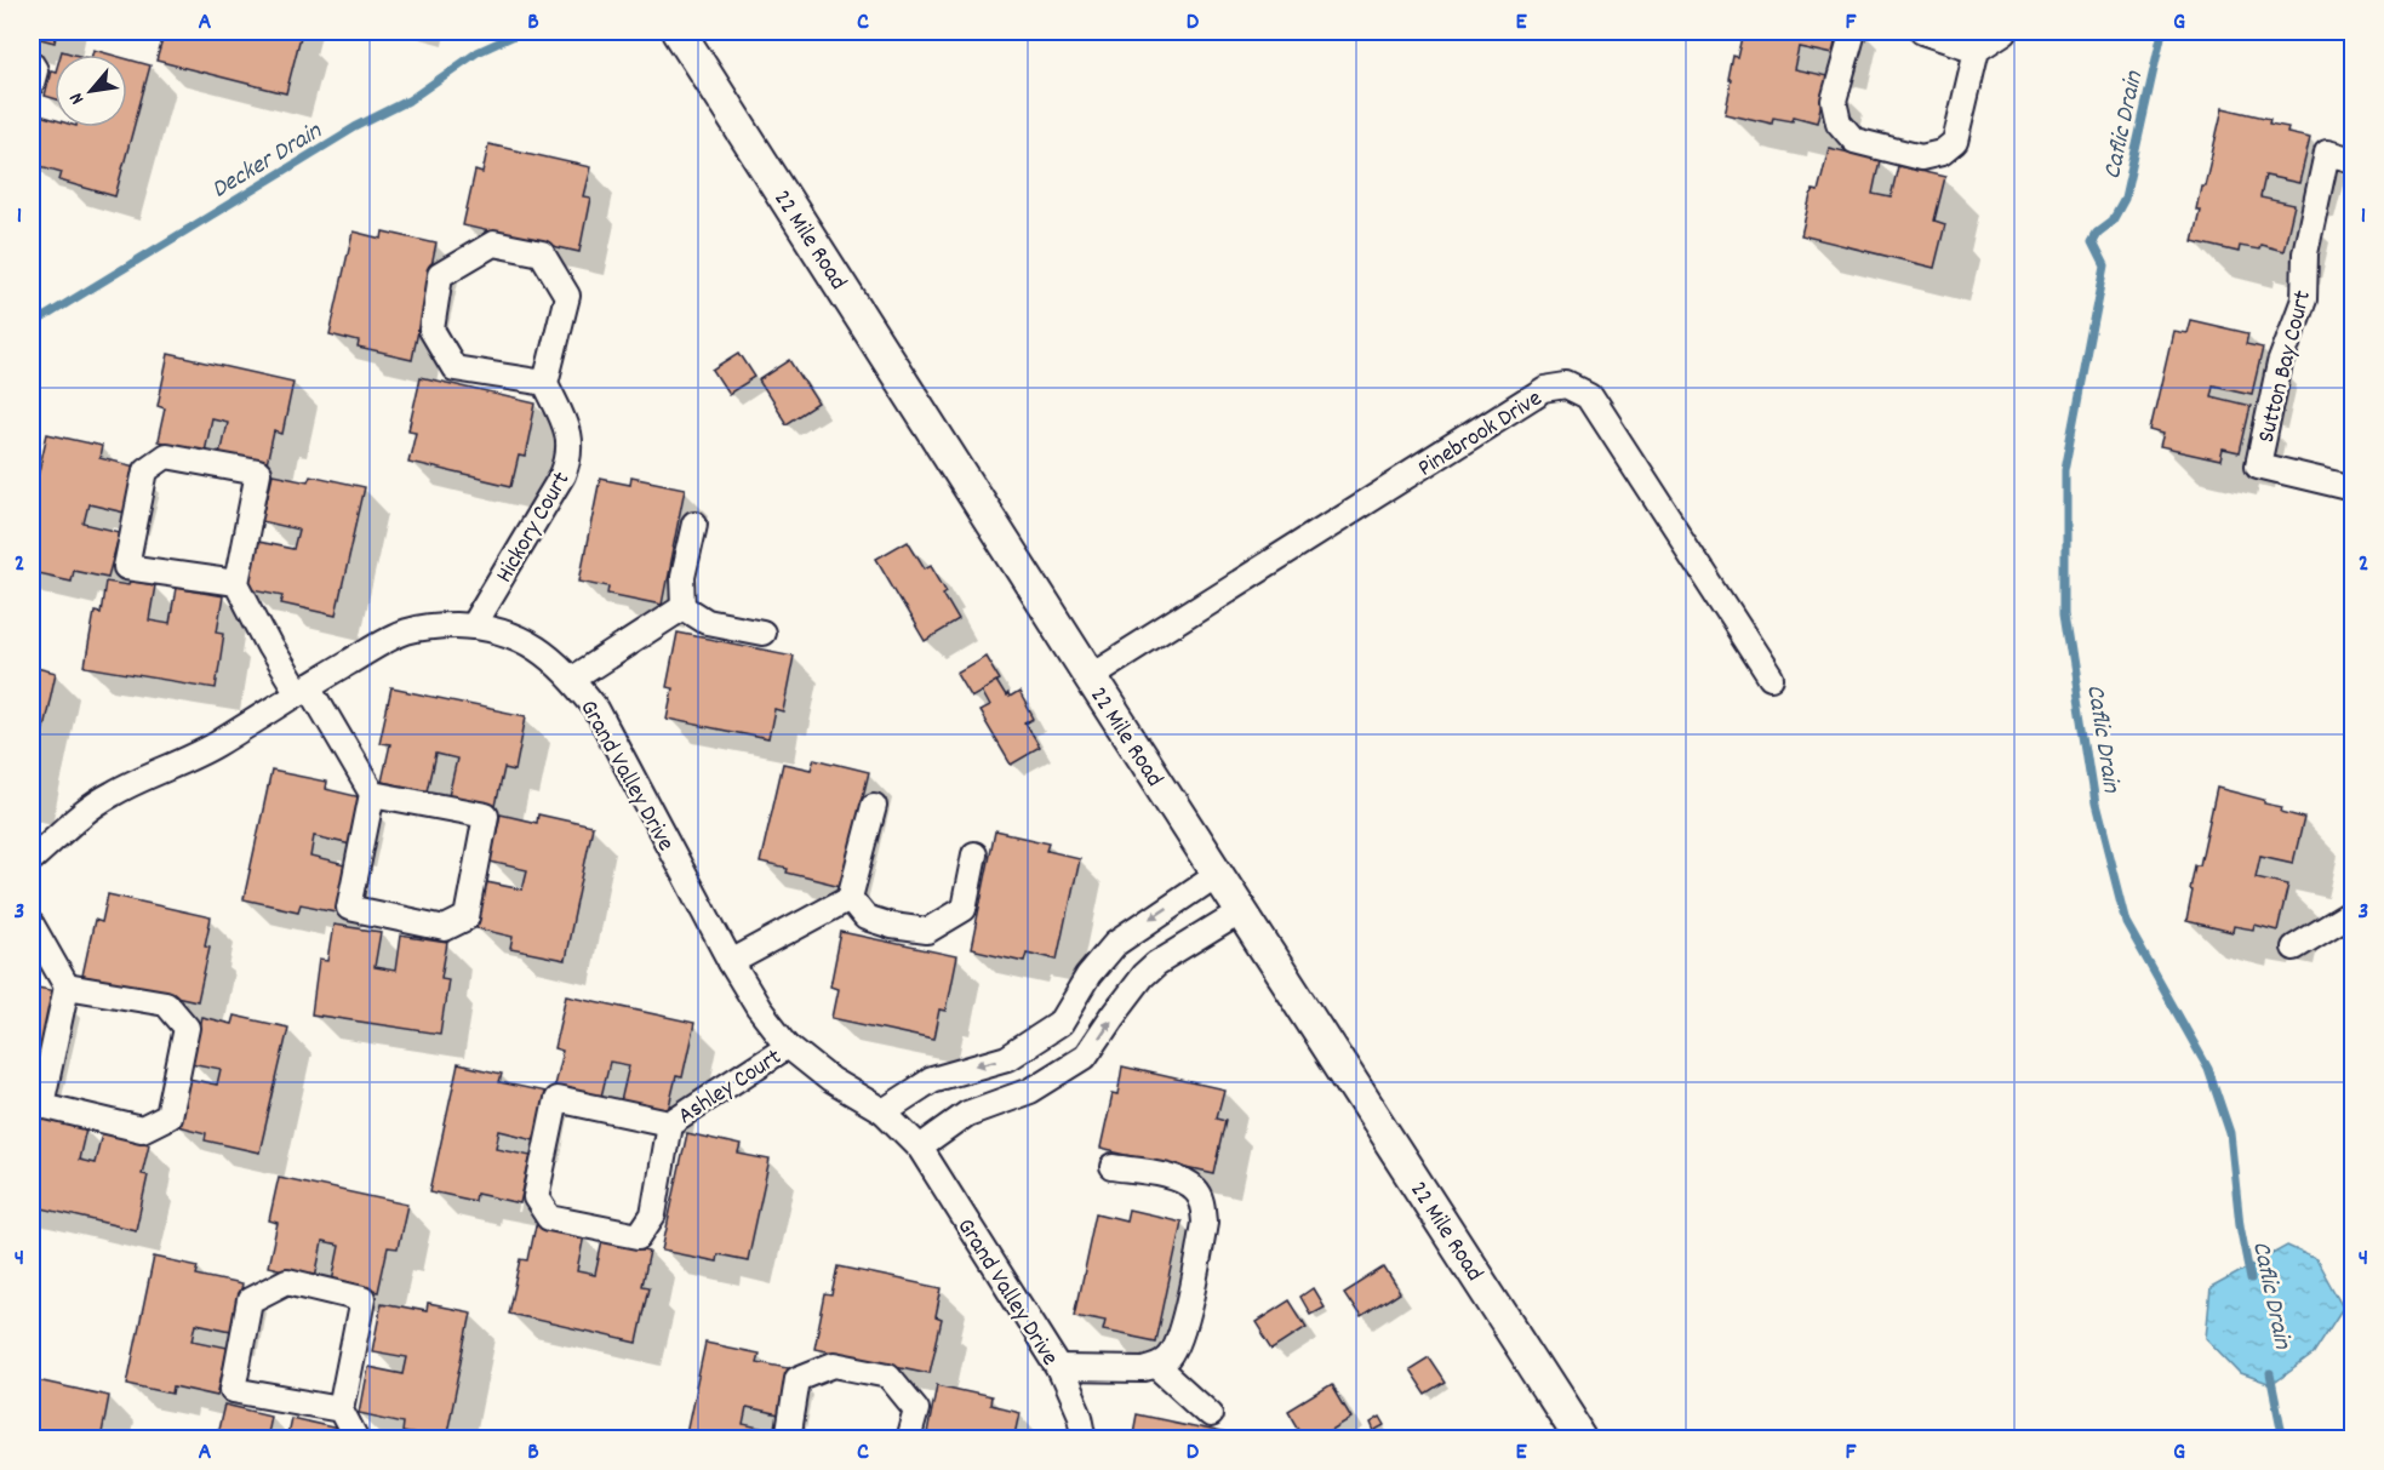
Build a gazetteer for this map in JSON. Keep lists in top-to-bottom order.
{
  "streets": {
    "street": [
      "22 Mile Road",
      "Sutton Bay Court",
      "Pinebrook Drive",
      "Hickory Court",
      "Grand Valley Drive",
      "Ashley Court"
    ]
  },
  "crossings": [
    ["22 Mile Road", "Pinebrook Drive"],
    ["Hickory Court", "Grand Valley Drive"],
    ["Grand Valley Drive", "Ashley Court"]
  ],
  "water": ["Caflic Drain", "Decker Drain"],
  "north": "bottom left",
  "grid": {
    "columns": [
      "A",
      "B",
      "C",
      "D",
      "E",
      "F",
      "G"
    ],
    "rows": [
      "1",
      "2",
      "3",
      "4"
    ]
  }
}
